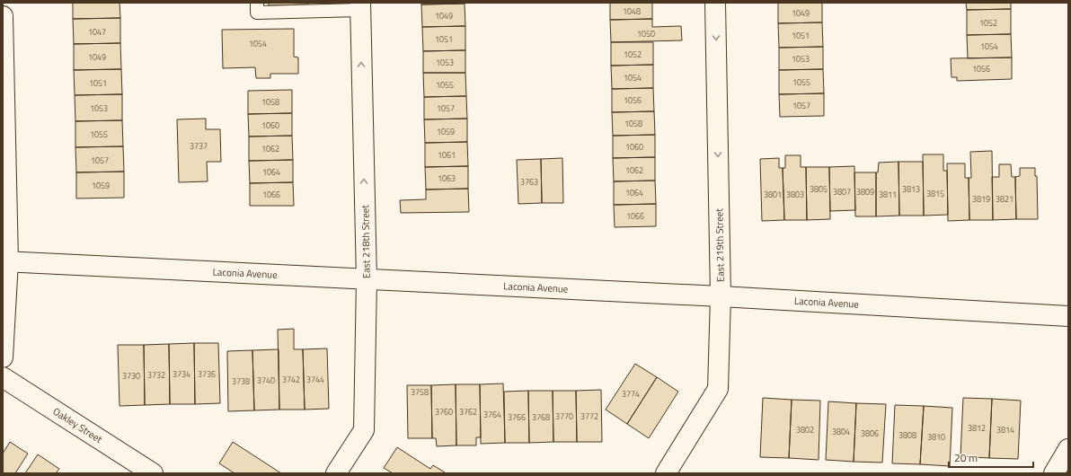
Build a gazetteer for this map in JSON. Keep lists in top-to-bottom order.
{
  "streets": {
    "street": [
      "East 218th Street",
      "East 219th Street",
      "Laconia Avenue",
      "Oakley Street"
    ]
  },
  "crossings": [
    ["East 218th Street", "Laconia Avenue"],
    ["East 219th Street", "Laconia Avenue"]
  ],
  "one_way": ["East 218th Street", "East 219th Street"],
  "house_numbers": [
    "1048",
    "1049",
    "1049",
    "1052",
    "1047",
    "1050",
    "1051",
    "1051",
    "1054",
    "1054",
    "1052",
    "1049",
    "1053",
    "1053",
    "1056",
    "1054",
    "1055",
    "1051",
    "1055",
    "1056",
    "1058",
    "1057",
    "1053",
    "1057",
    "1058",
    "1060",
    "1059",
    "1055",
    "3737",
    "1060",
    "1062",
    "1061",
    "1057",
    "1062",
    "1064",
    "1063",
    "3763",
    "1059",
    "3805",
    "3813",
    "3807",
    "3809",
    "1064",
    "3815",
    "1066",
    "3801",
    "3803",
    "3811",
    "3819",
    "3821",
    "1066",
    "3734",
    "3736",
    "3732",
    "3730",
    "3742",
    "3744",
    "3740",
    "3738",
    "3758",
    "3774",
    "3760",
    "3762",
    "3764",
    "3770",
    "3772",
    "3766",
    "3768",
    "3812",
    "3802",
    "3814",
    "3804",
    "3806",
    "3808",
    "3810"
  ],
  "scale_bar": "20 m"
}
